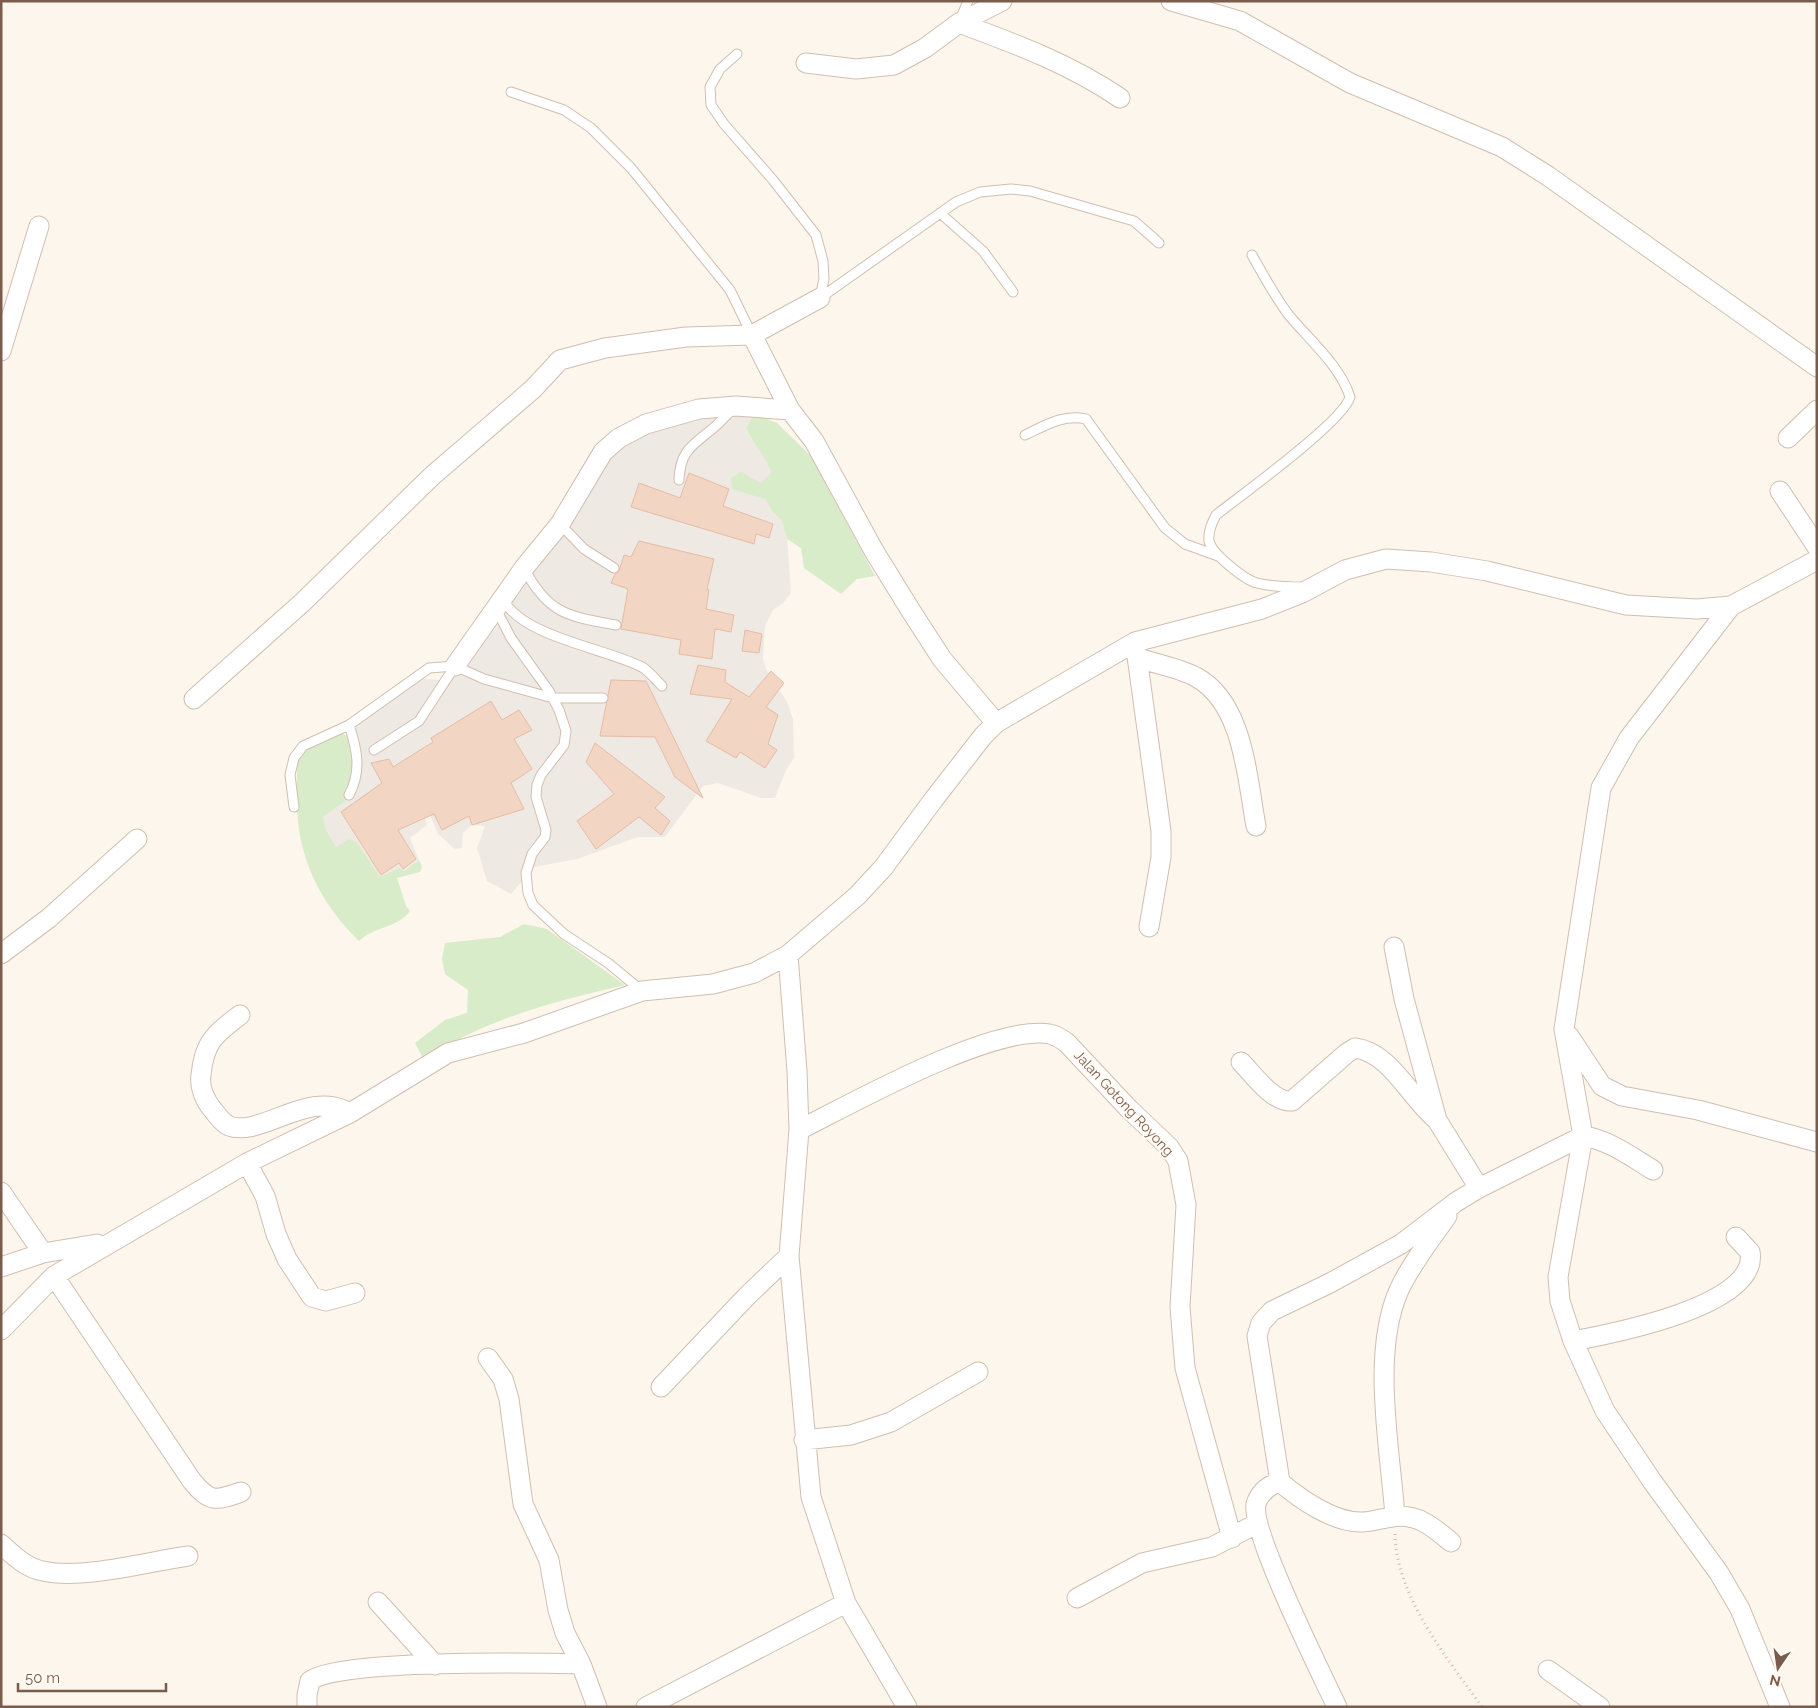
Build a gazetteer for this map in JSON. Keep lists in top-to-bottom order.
{
  "streets": {
    "street": ["Jalan Gotong Royong"]
  },
  "scale_bar": "50 m",
  "north": "bottom"
}
